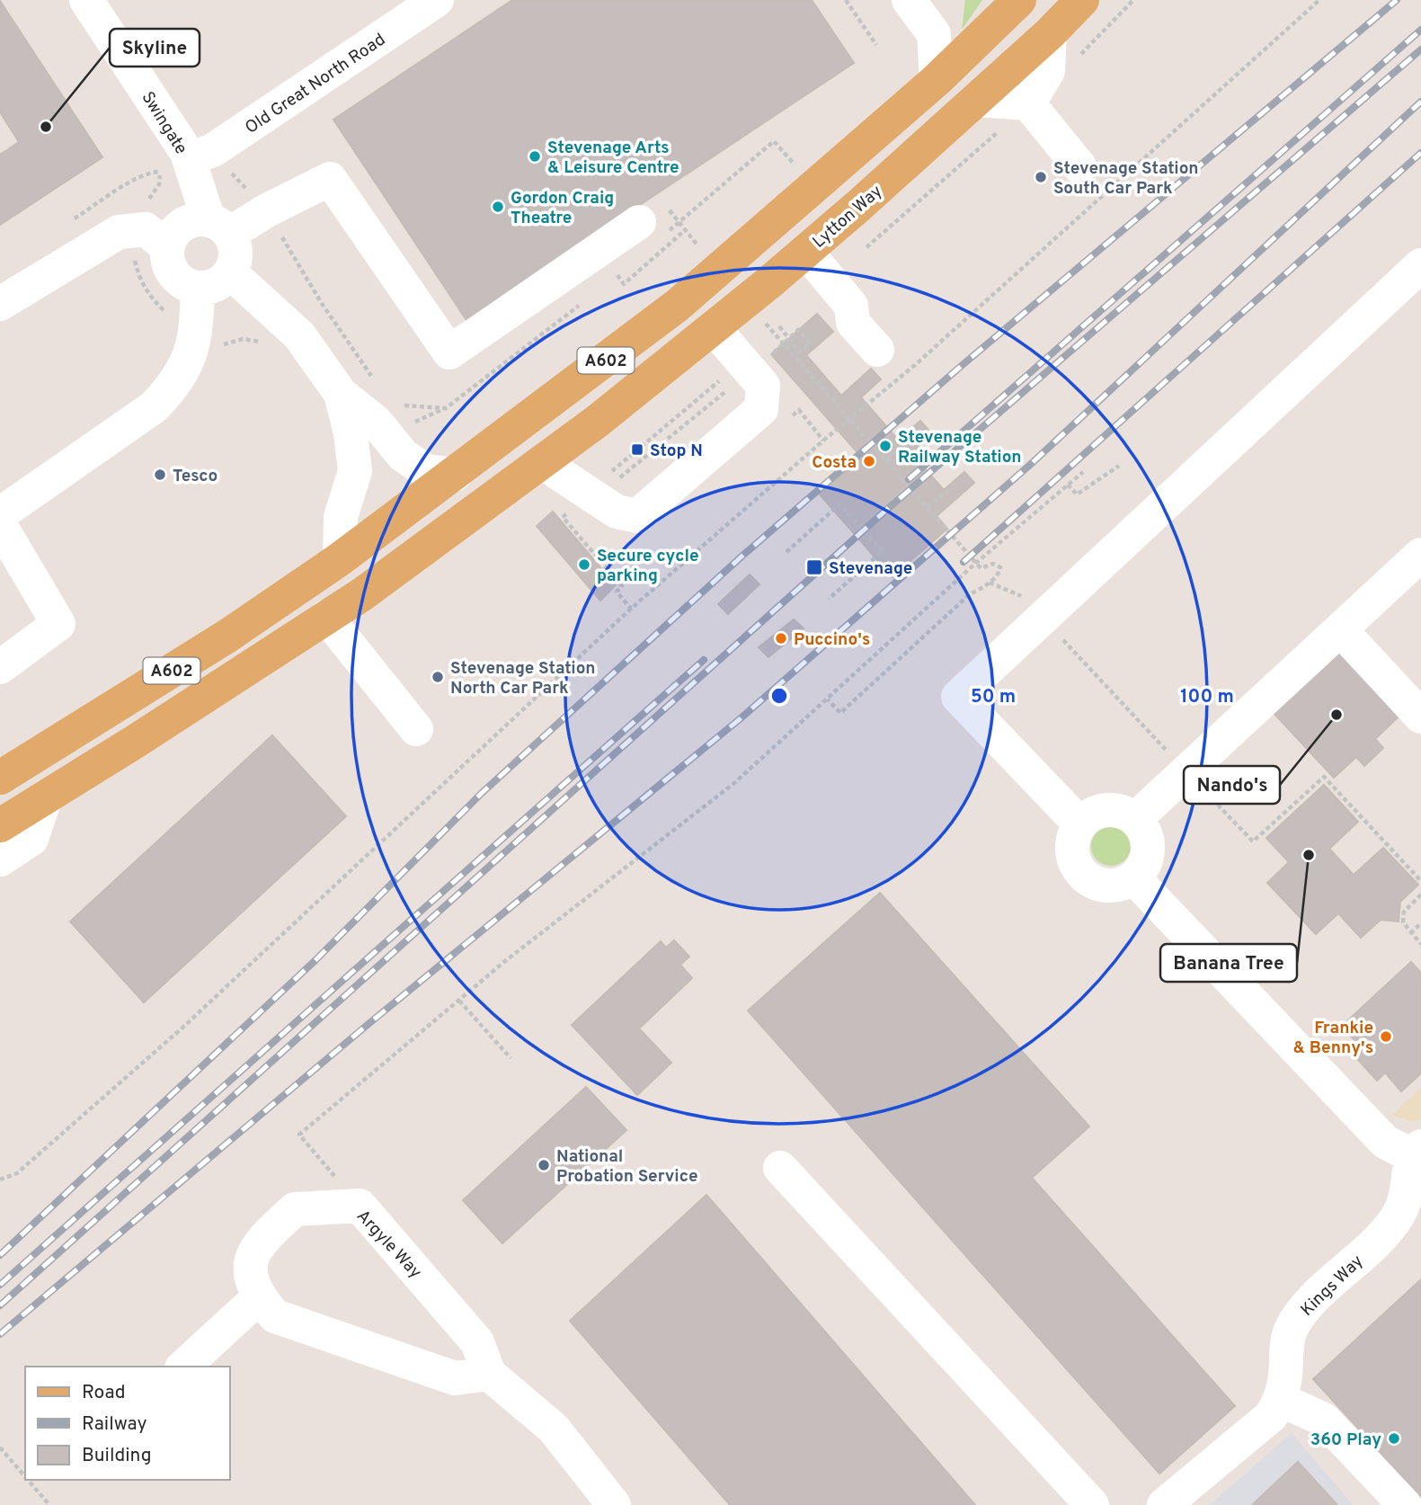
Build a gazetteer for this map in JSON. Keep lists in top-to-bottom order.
{
  "streets": {
    "main road": ["Lytton Way", "A602"],
    "street": [
      "Old Great North Road",
      "Swingate",
      "Argyle Way",
      "Kings Way"
    ]
  },
  "crossings": [
    ["Old Great North Road", "Swingate"],
    ["Lytton Way", "A602"]
  ],
  "places": {
    "other": [
      "Skyline",
      "Stevenage Arts & Leisure Centre",
      "Stevenage Station South Car Park",
      "Gordon Craig Theatre",
      "Stevenage Railway Station",
      "Costa",
      "Tesco",
      "Secure cycle parking",
      "Puccino's",
      "Stevenage Station North Car Park",
      "Nando's",
      "Banana Tree",
      "Frankie & Benny's",
      "National Probation Service",
      "360 Play"
    ],
    "transit": ["Stop N", "Stevenage"]
  },
  "legend": ["Road", "Railway", "Building"],
  "rings": ["50 m", "100 m"]
}
